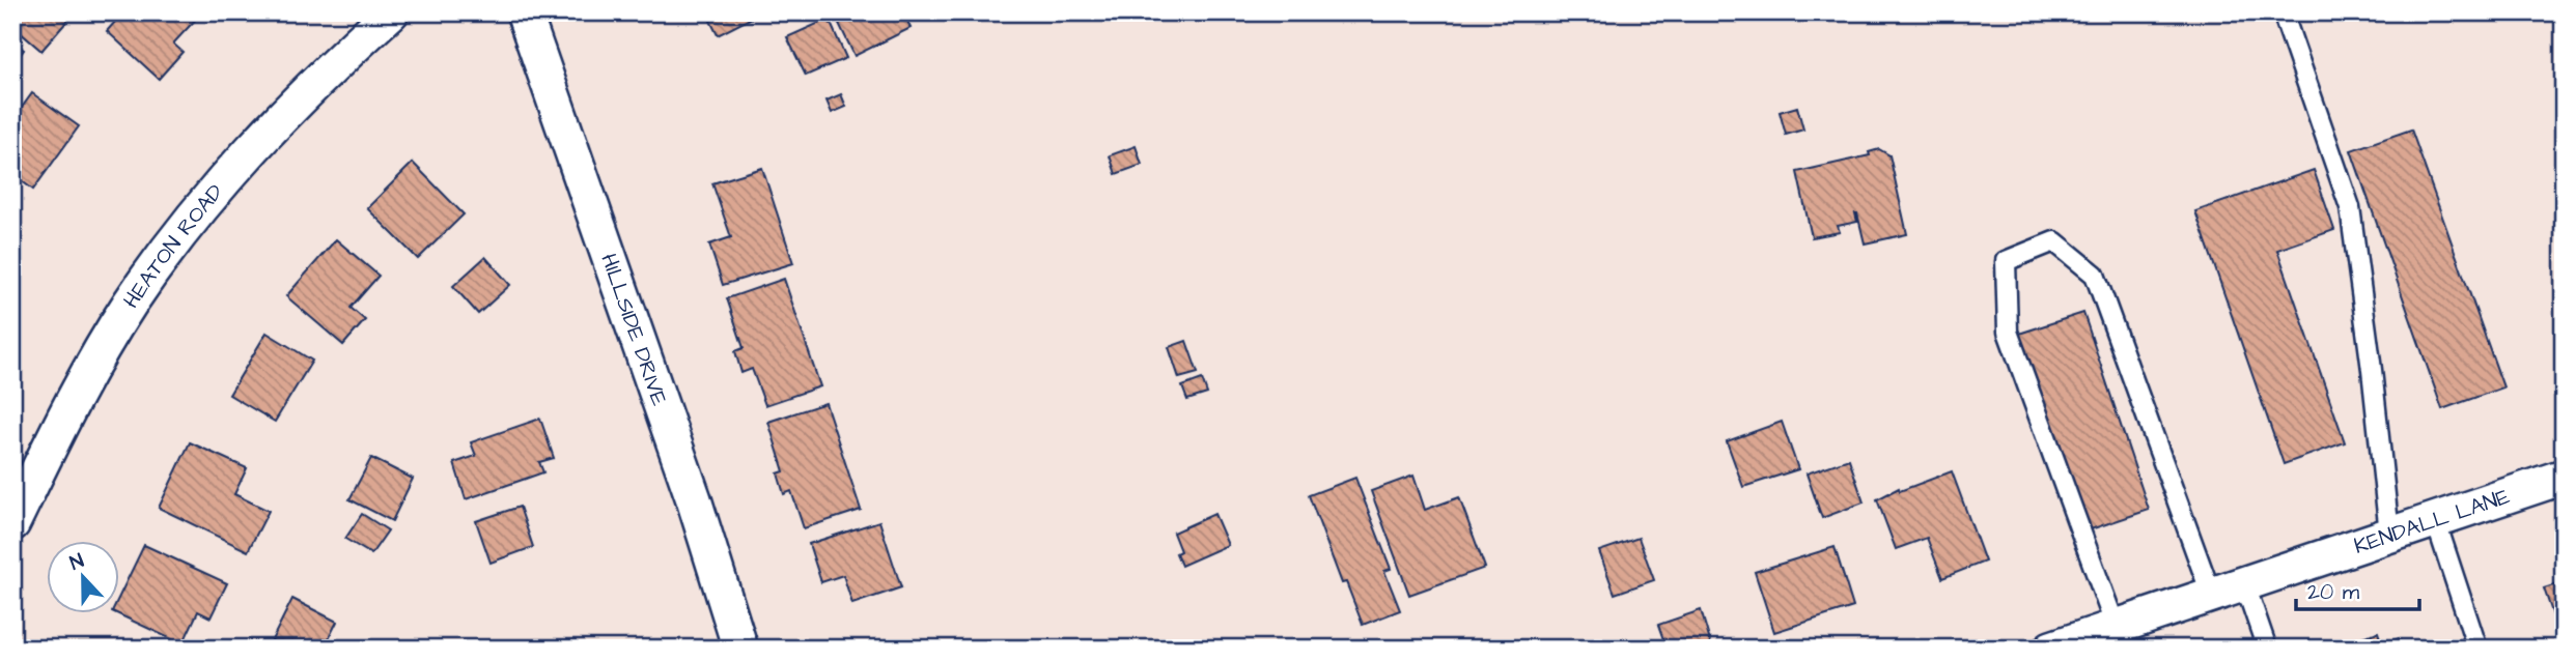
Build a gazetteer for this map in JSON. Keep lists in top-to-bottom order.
{
  "streets": {
    "street": ["HEATON ROAD", "HILLSIDE DRIVE", "KENDALL LANE"]
  },
  "scale_bar": "20 m",
  "north": "top"
}
